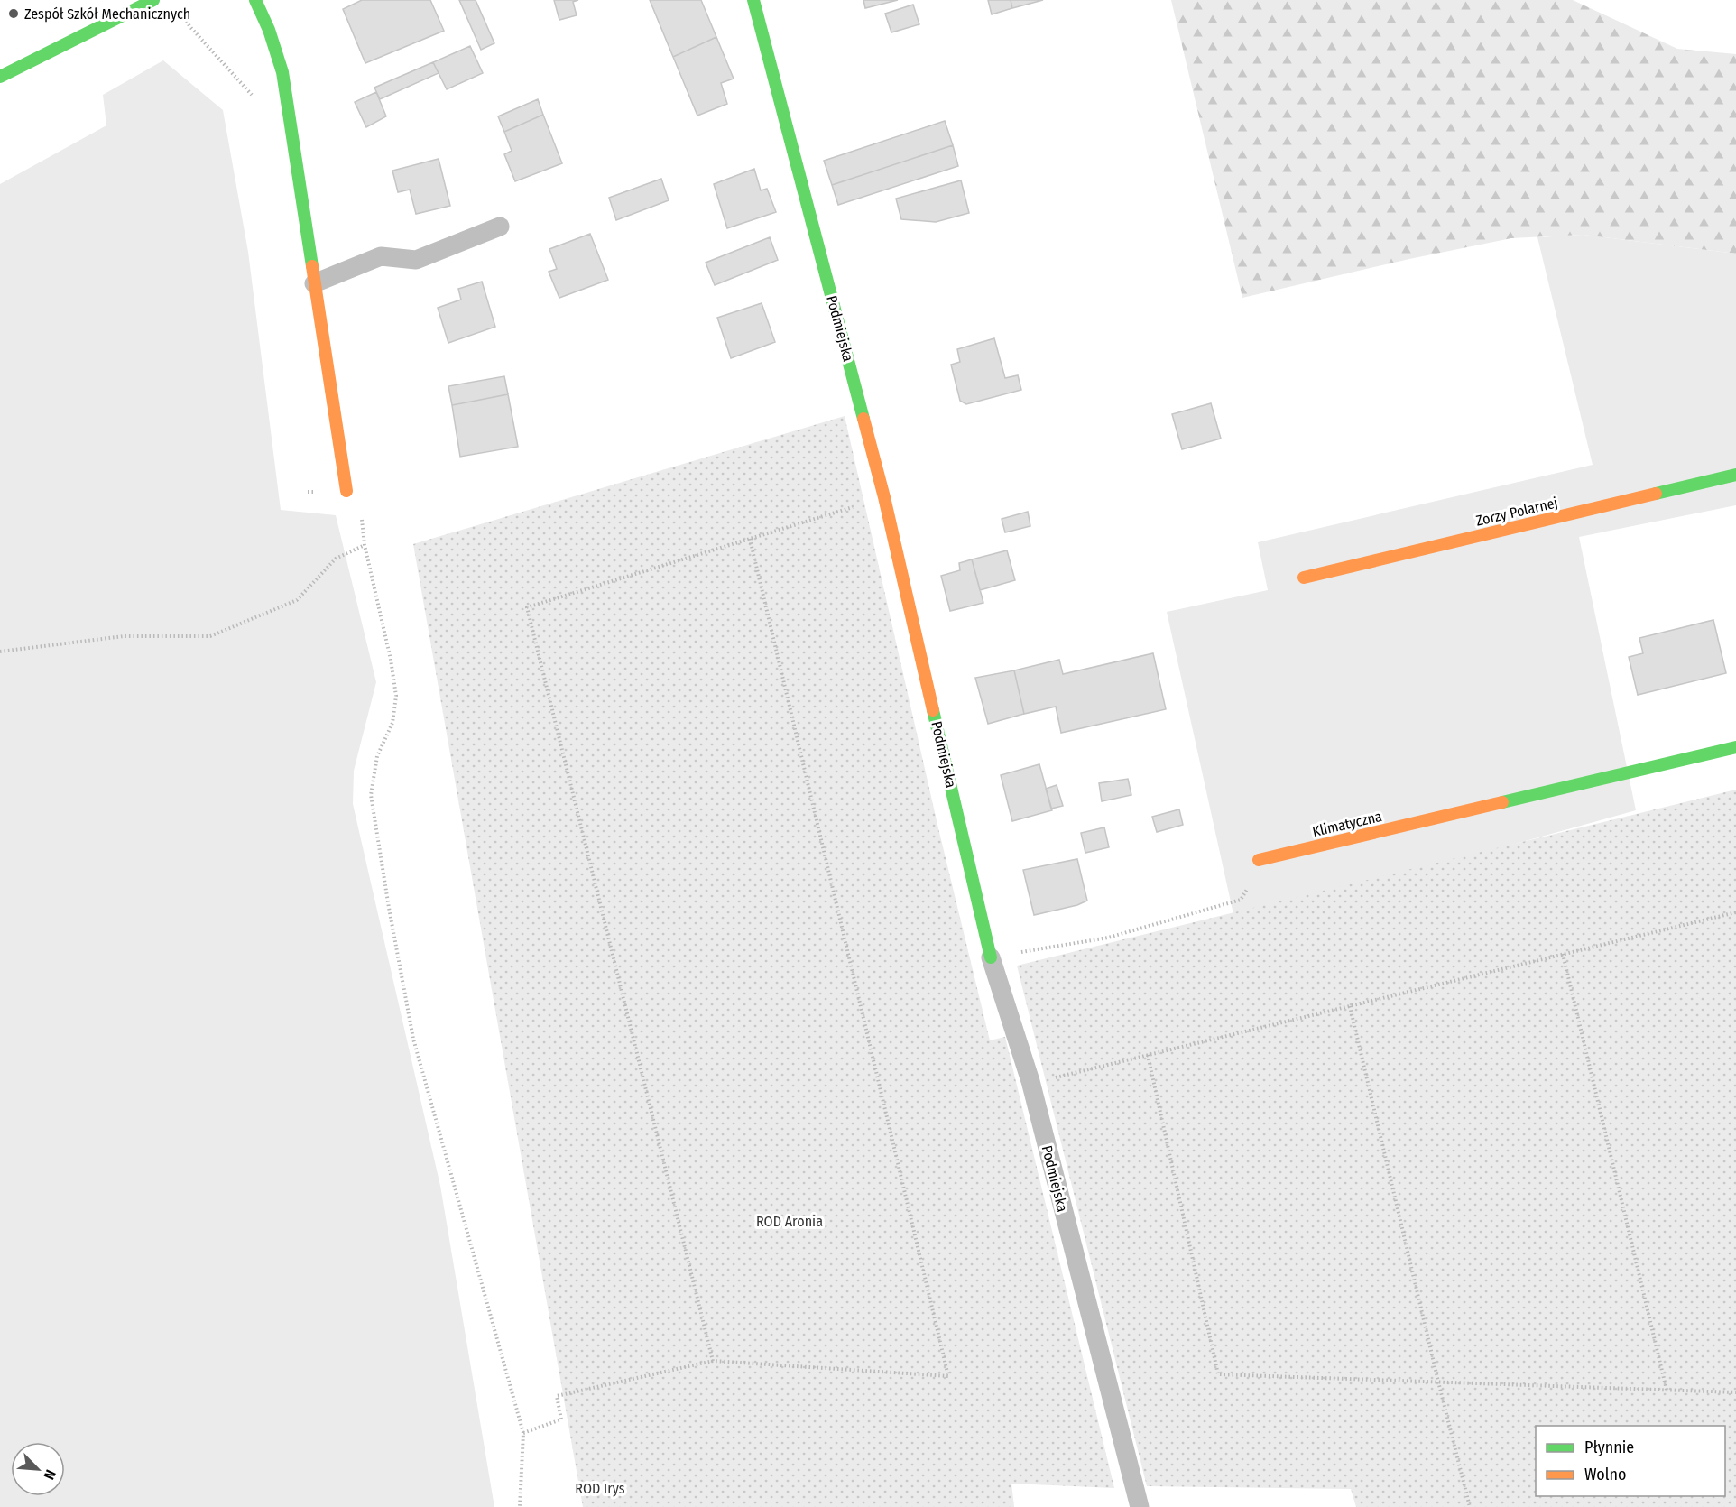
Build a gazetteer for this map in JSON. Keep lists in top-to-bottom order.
{
  "streets": {
    "street": ["Podmiejska", "Zorzy Polarnej", "Klimatyczna"]
  },
  "parks": ["ROD Aronia", "ROD Irys"],
  "places": ["Zespół Szkół Mechanicznych"],
  "legend": ["Płynnie", "Wolno"],
  "north": "bottom right"
}
